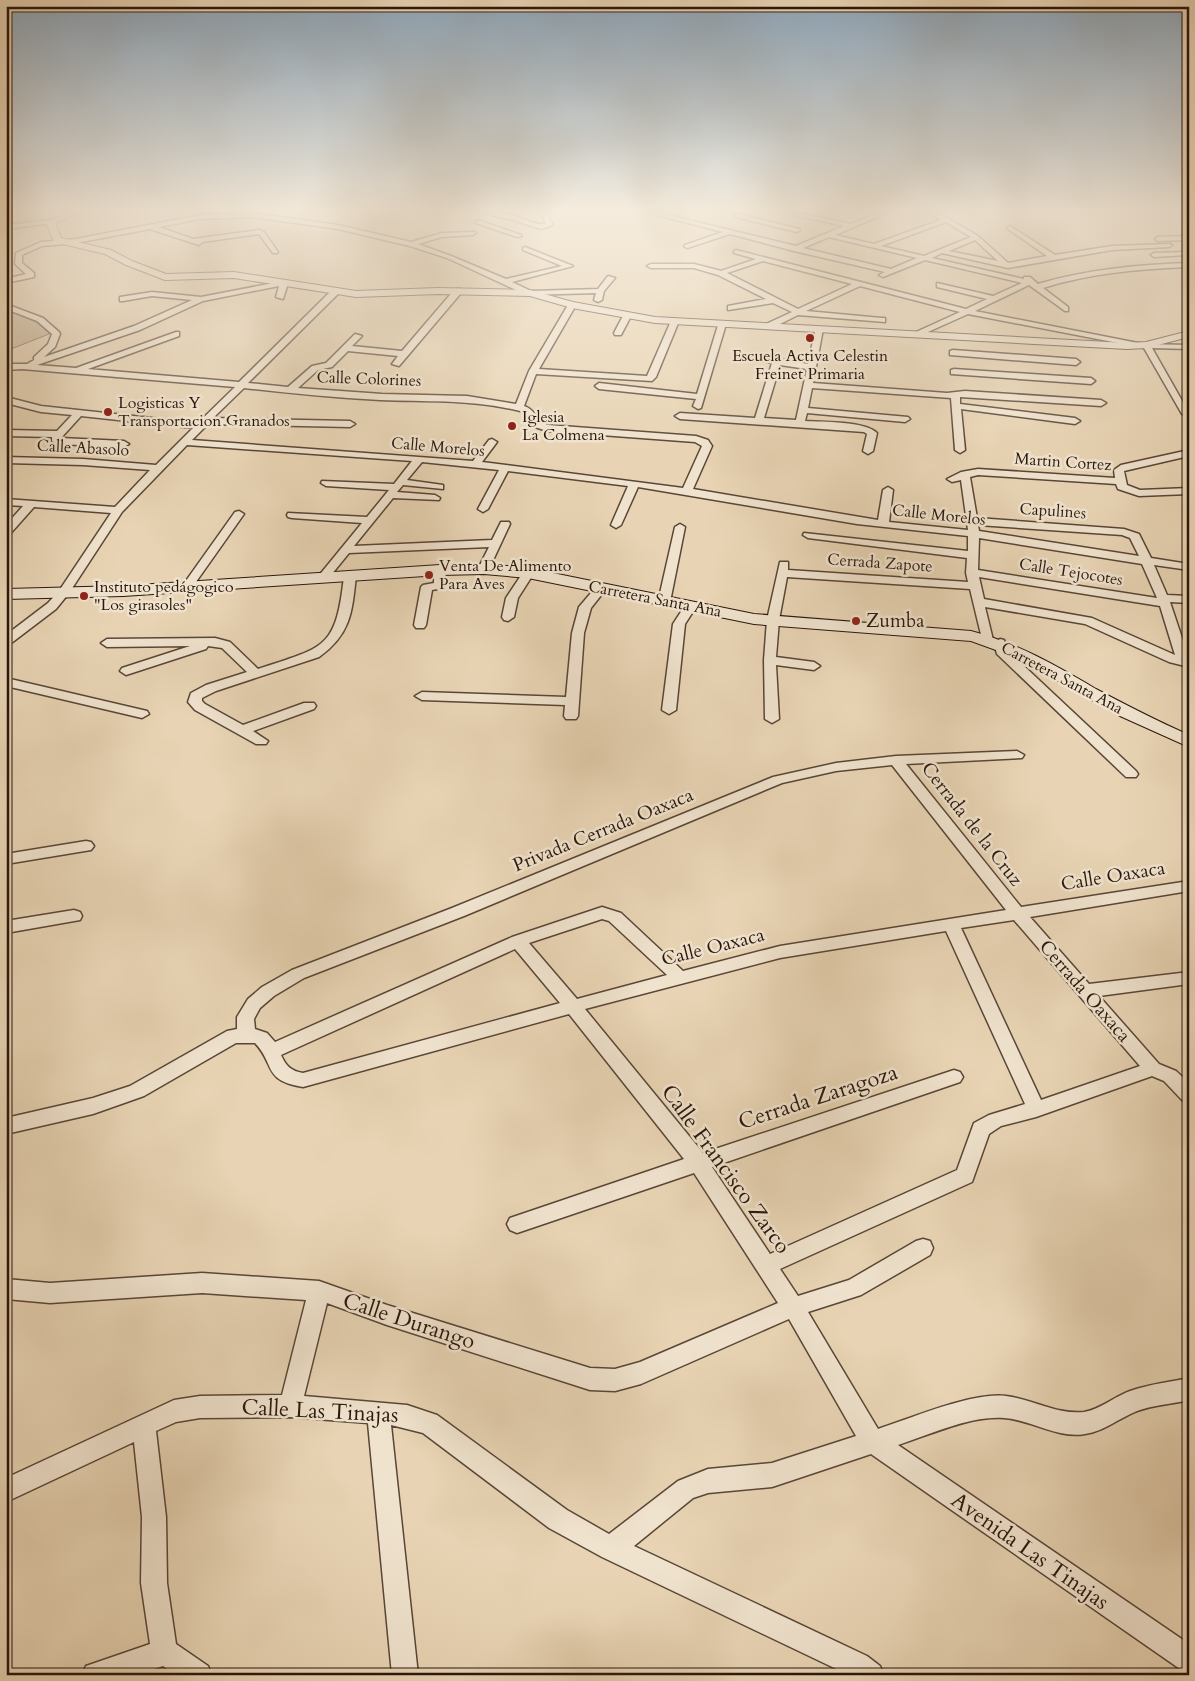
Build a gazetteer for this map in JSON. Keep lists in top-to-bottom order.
{
  "streets": {
    "main road": ["Carretera Santa Ana"],
    "street": [
      "Calle Colorines",
      "Calle Morelos",
      "Calle Abasolo",
      "Martin Cortez",
      "Capulines",
      "Cerrada Zapote",
      "Calle Tejocotes",
      "Cerrada de la Cruz",
      "Privada Cerrada Oaxaca",
      "Calle Oaxaca",
      "Cerrada Oaxaca",
      "Cerrada Zaragoza",
      "Calle Francisco Zarco",
      "Calle Durango",
      "Calle Las Tinajas",
      "Avenida Las Tinajas"
    ]
  },
  "crossings": [
    ["Calle Morelos", "Capulines"],
    ["Cerrada Zapote", "Carretera Santa Ana"],
    ["Cerrada de la Cruz", "Privada Cerrada Oaxaca"],
    ["Cerrada de la Cruz", "Calle Oaxaca"],
    ["Cerrada de la Cruz", "Cerrada Oaxaca"],
    ["Privada Cerrada Oaxaca", "Calle Oaxaca"],
    ["Calle Oaxaca", "Cerrada Oaxaca"],
    ["Calle Oaxaca", "Calle Francisco Zarco"],
    ["Cerrada Zaragoza", "Calle Francisco Zarco"],
    ["Calle Francisco Zarco", "Calle Durango"],
    ["Calle Francisco Zarco", "Avenida Las Tinajas"]
  ],
  "places": [
    "Escuela Activa Celestin Freinet Primaria",
    "Logisticas Y Transportacion Granados",
    "Iglesia La Colmena",
    "Venta De Alimento Para Aves",
    "Instituto pedágogico \"Los girasoles\"",
    "Zumba"
  ]
}
